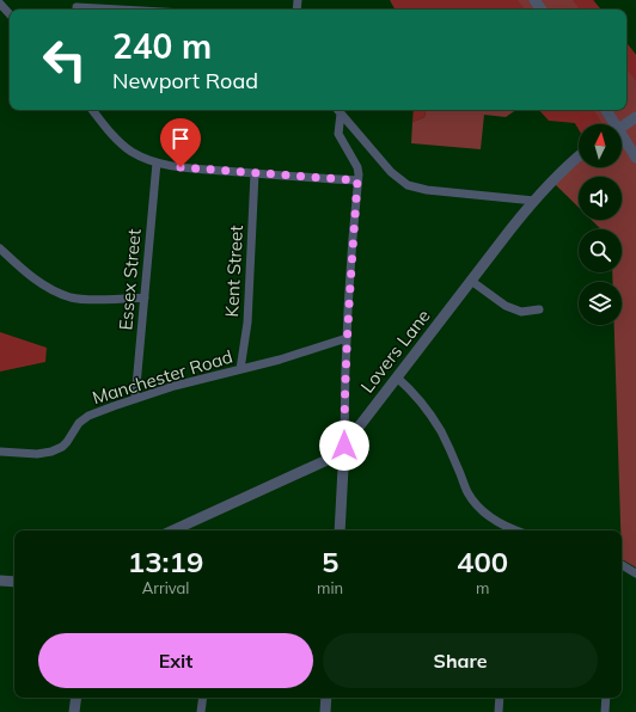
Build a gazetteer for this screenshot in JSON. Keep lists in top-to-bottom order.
{
  "streets": {
    "street": [
      "Kent Street",
      "Essex Street",
      "Lovers Lane",
      "Manchester Road"
    ]
  },
  "crossings": [
    ["Kent Street", "Manchester Road"],
    ["Essex Street", "Manchester Road"]
  ],
  "north": "top",
  "page": {
    "turn": ["240 m", "Newport Road"],
    "eta": [
      "13:19",
      "Arrival",
      "5",
      "min",
      "400",
      "m"
    ],
    "buttons": ["Exit", "Share"]
  }
}
